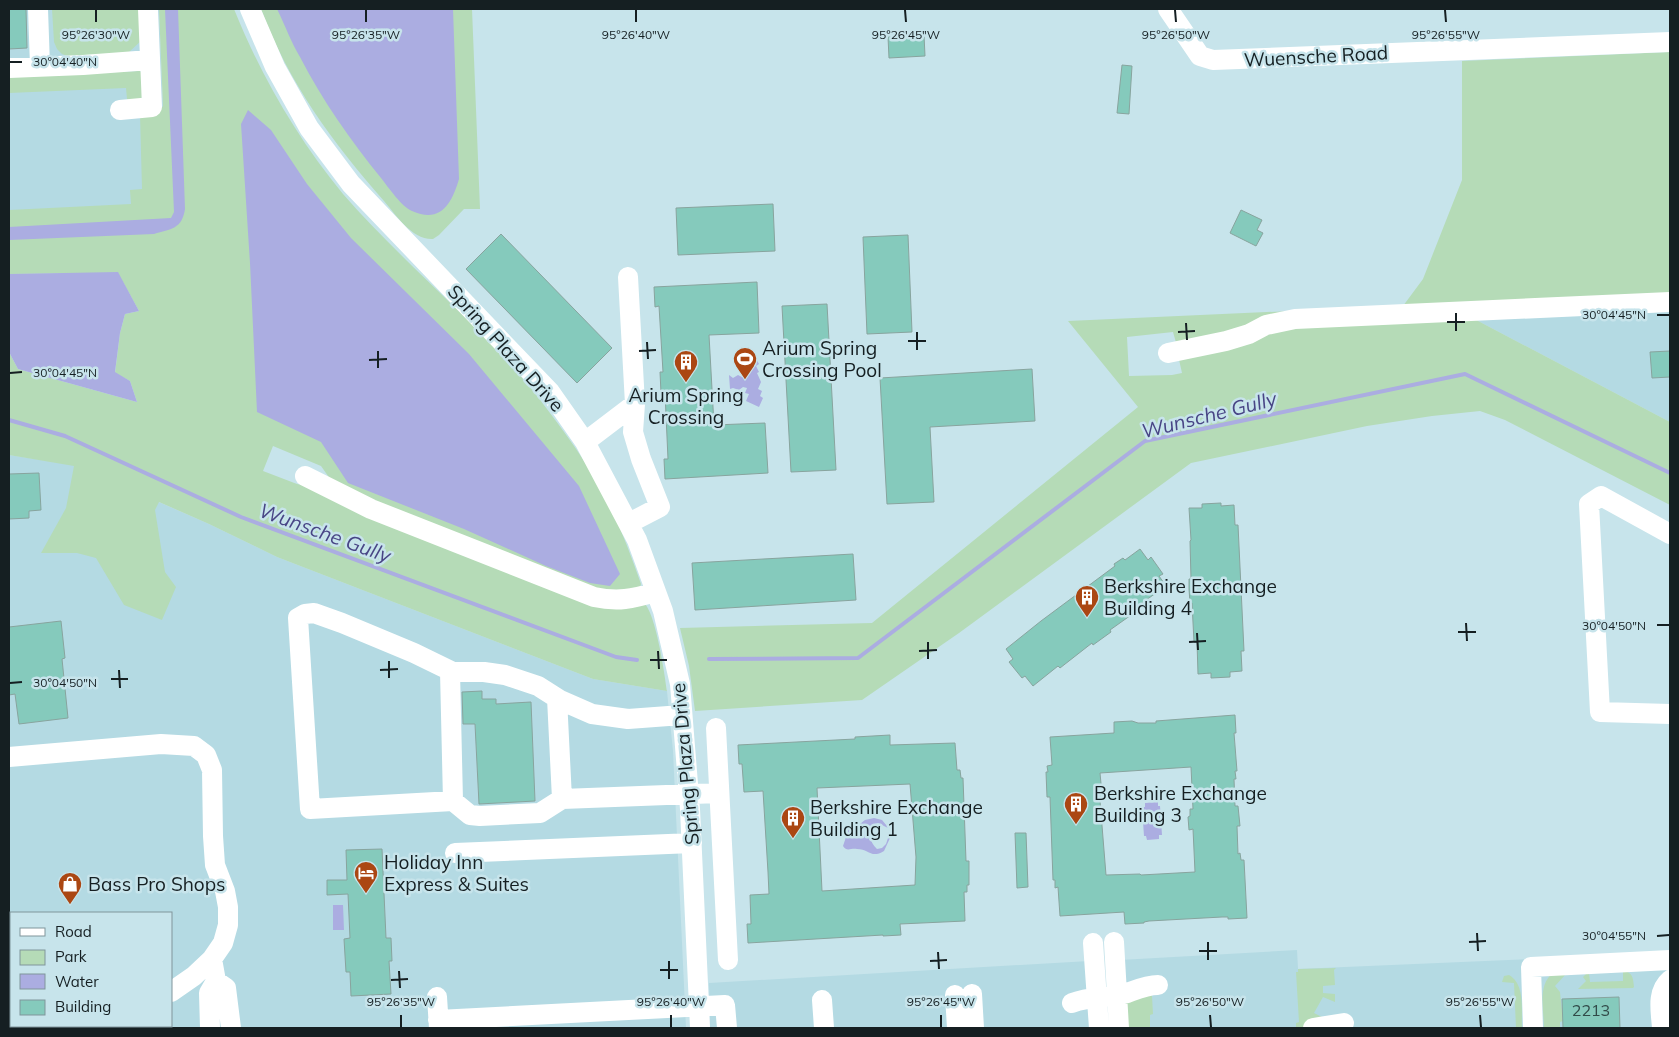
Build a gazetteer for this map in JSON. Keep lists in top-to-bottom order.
{
  "streets": {
    "street": ["Wuensche Road", "Spring Plaza Drive"]
  },
  "water": ["Wunsche Gully"],
  "places": {
    "sports": ["Arium Spring Crossing Pool"],
    "building": [
      "Arium Spring Crossing",
      "Berkshire Exchange Building 4",
      "Berkshire Exchange Building 3",
      "Berkshire Exchange Building 1"
    ],
    "hotel": ["Holiday Inn Express & Suites"],
    "shop": ["Bass Pro Shops"]
  },
  "house_numbers": ["2213"],
  "legend": [
    "Road",
    "Park",
    "Water",
    "Building"
  ],
  "coordinates": [
    "95°26'30\"W",
    "95°26'35\"W",
    "95°26'40\"W",
    "95°26'45\"W",
    "95°26'50\"W",
    "95°26'55\"W",
    "30°04'40\"N",
    "30°04'45\"N",
    "30°04'50\"N",
    "30°04'55\"N"
  ]
}
